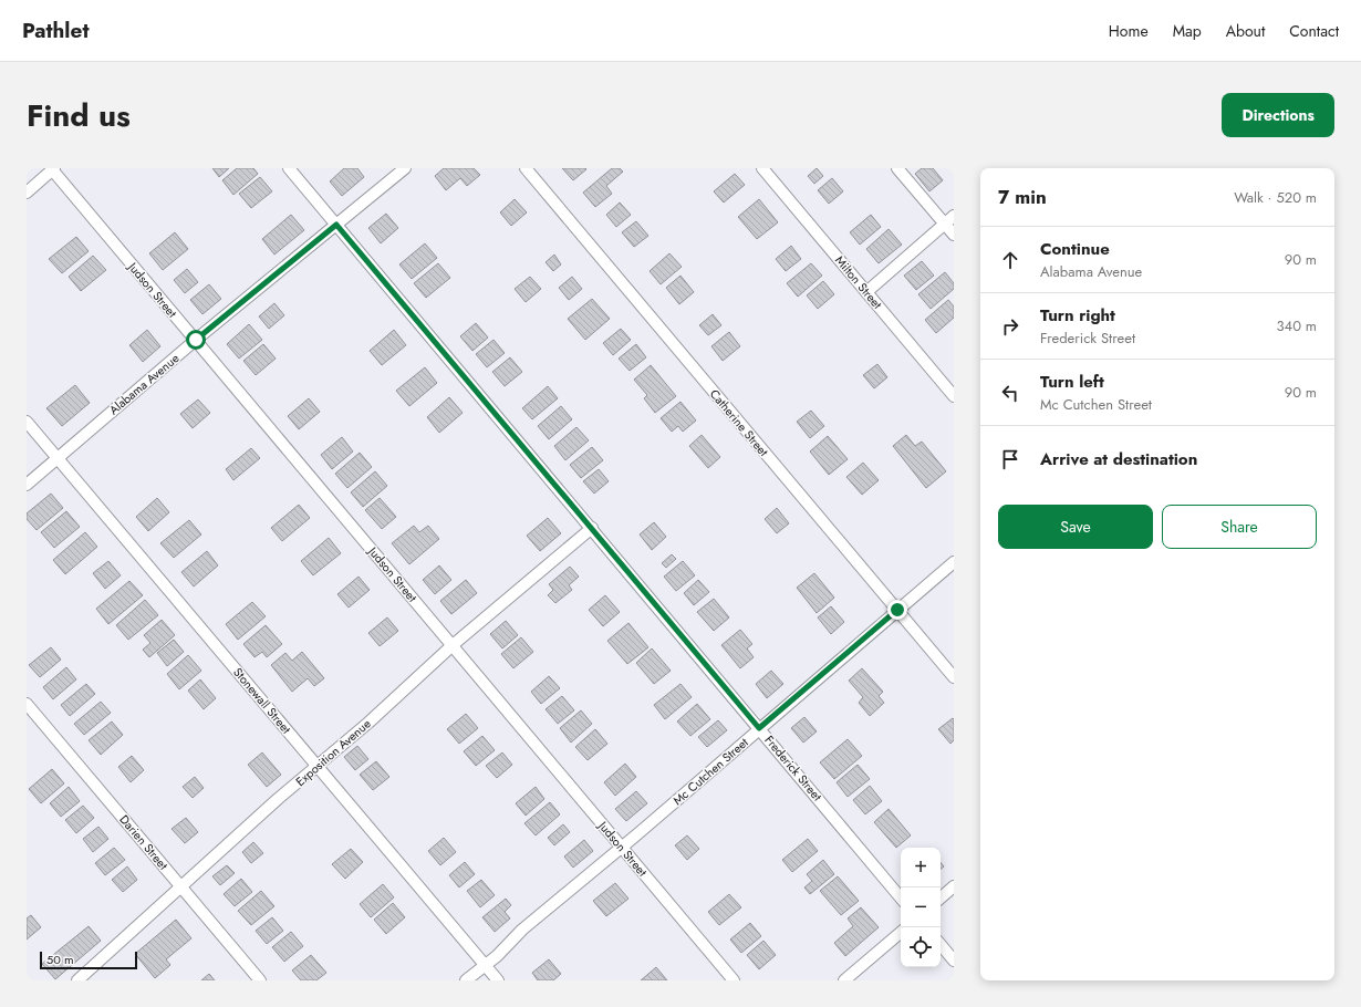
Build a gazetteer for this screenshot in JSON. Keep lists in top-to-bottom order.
{
  "streets": {
    "street": [
      "Milton Street",
      "Judson Street",
      "Alabama Avenue",
      "Catherine Street",
      "Stonewall Street",
      "Exposition Avenue",
      "Frederick Street",
      "Mc Cutchen Street",
      "Darien Street"
    ]
  },
  "crossings": [
    ["Judson Street", "Alabama Avenue"],
    ["Judson Street", "Exposition Avenue"],
    ["Judson Street", "Mc Cutchen Street"],
    ["Alabama Avenue", "Stonewall Street"],
    ["Alabama Avenue", "Frederick Street"],
    ["Catherine Street", "Mc Cutchen Street"],
    ["Stonewall Street", "Exposition Avenue"],
    ["Stonewall Street", "Mc Cutchen Street"],
    ["Exposition Avenue", "Frederick Street"],
    ["Exposition Avenue", "Darien Street"],
    ["Frederick Street", "Mc Cutchen Street"]
  ],
  "scale_bar": "50 m",
  "page": {
    "header": "Pathlet",
    "nav": [
      "Home",
      "Map",
      "About",
      "Contact"
    ],
    "title": "Find us",
    "buttons": [
      "Directions",
      ["Save", "Share"]
    ],
    "heading": ["7 min", "Walk · 520 m"],
    "list": [
      ["Continue", "Alabama Avenue", "90 m"],
      ["Turn right", "Frederick Street", "340 m"],
      ["Turn left", "Mc Cutchen Street", "90 m"],
      "Arrive at destination"
    ],
    "map_buttons": ["+", "−"],
    "scale": "50 m"
  }
}
